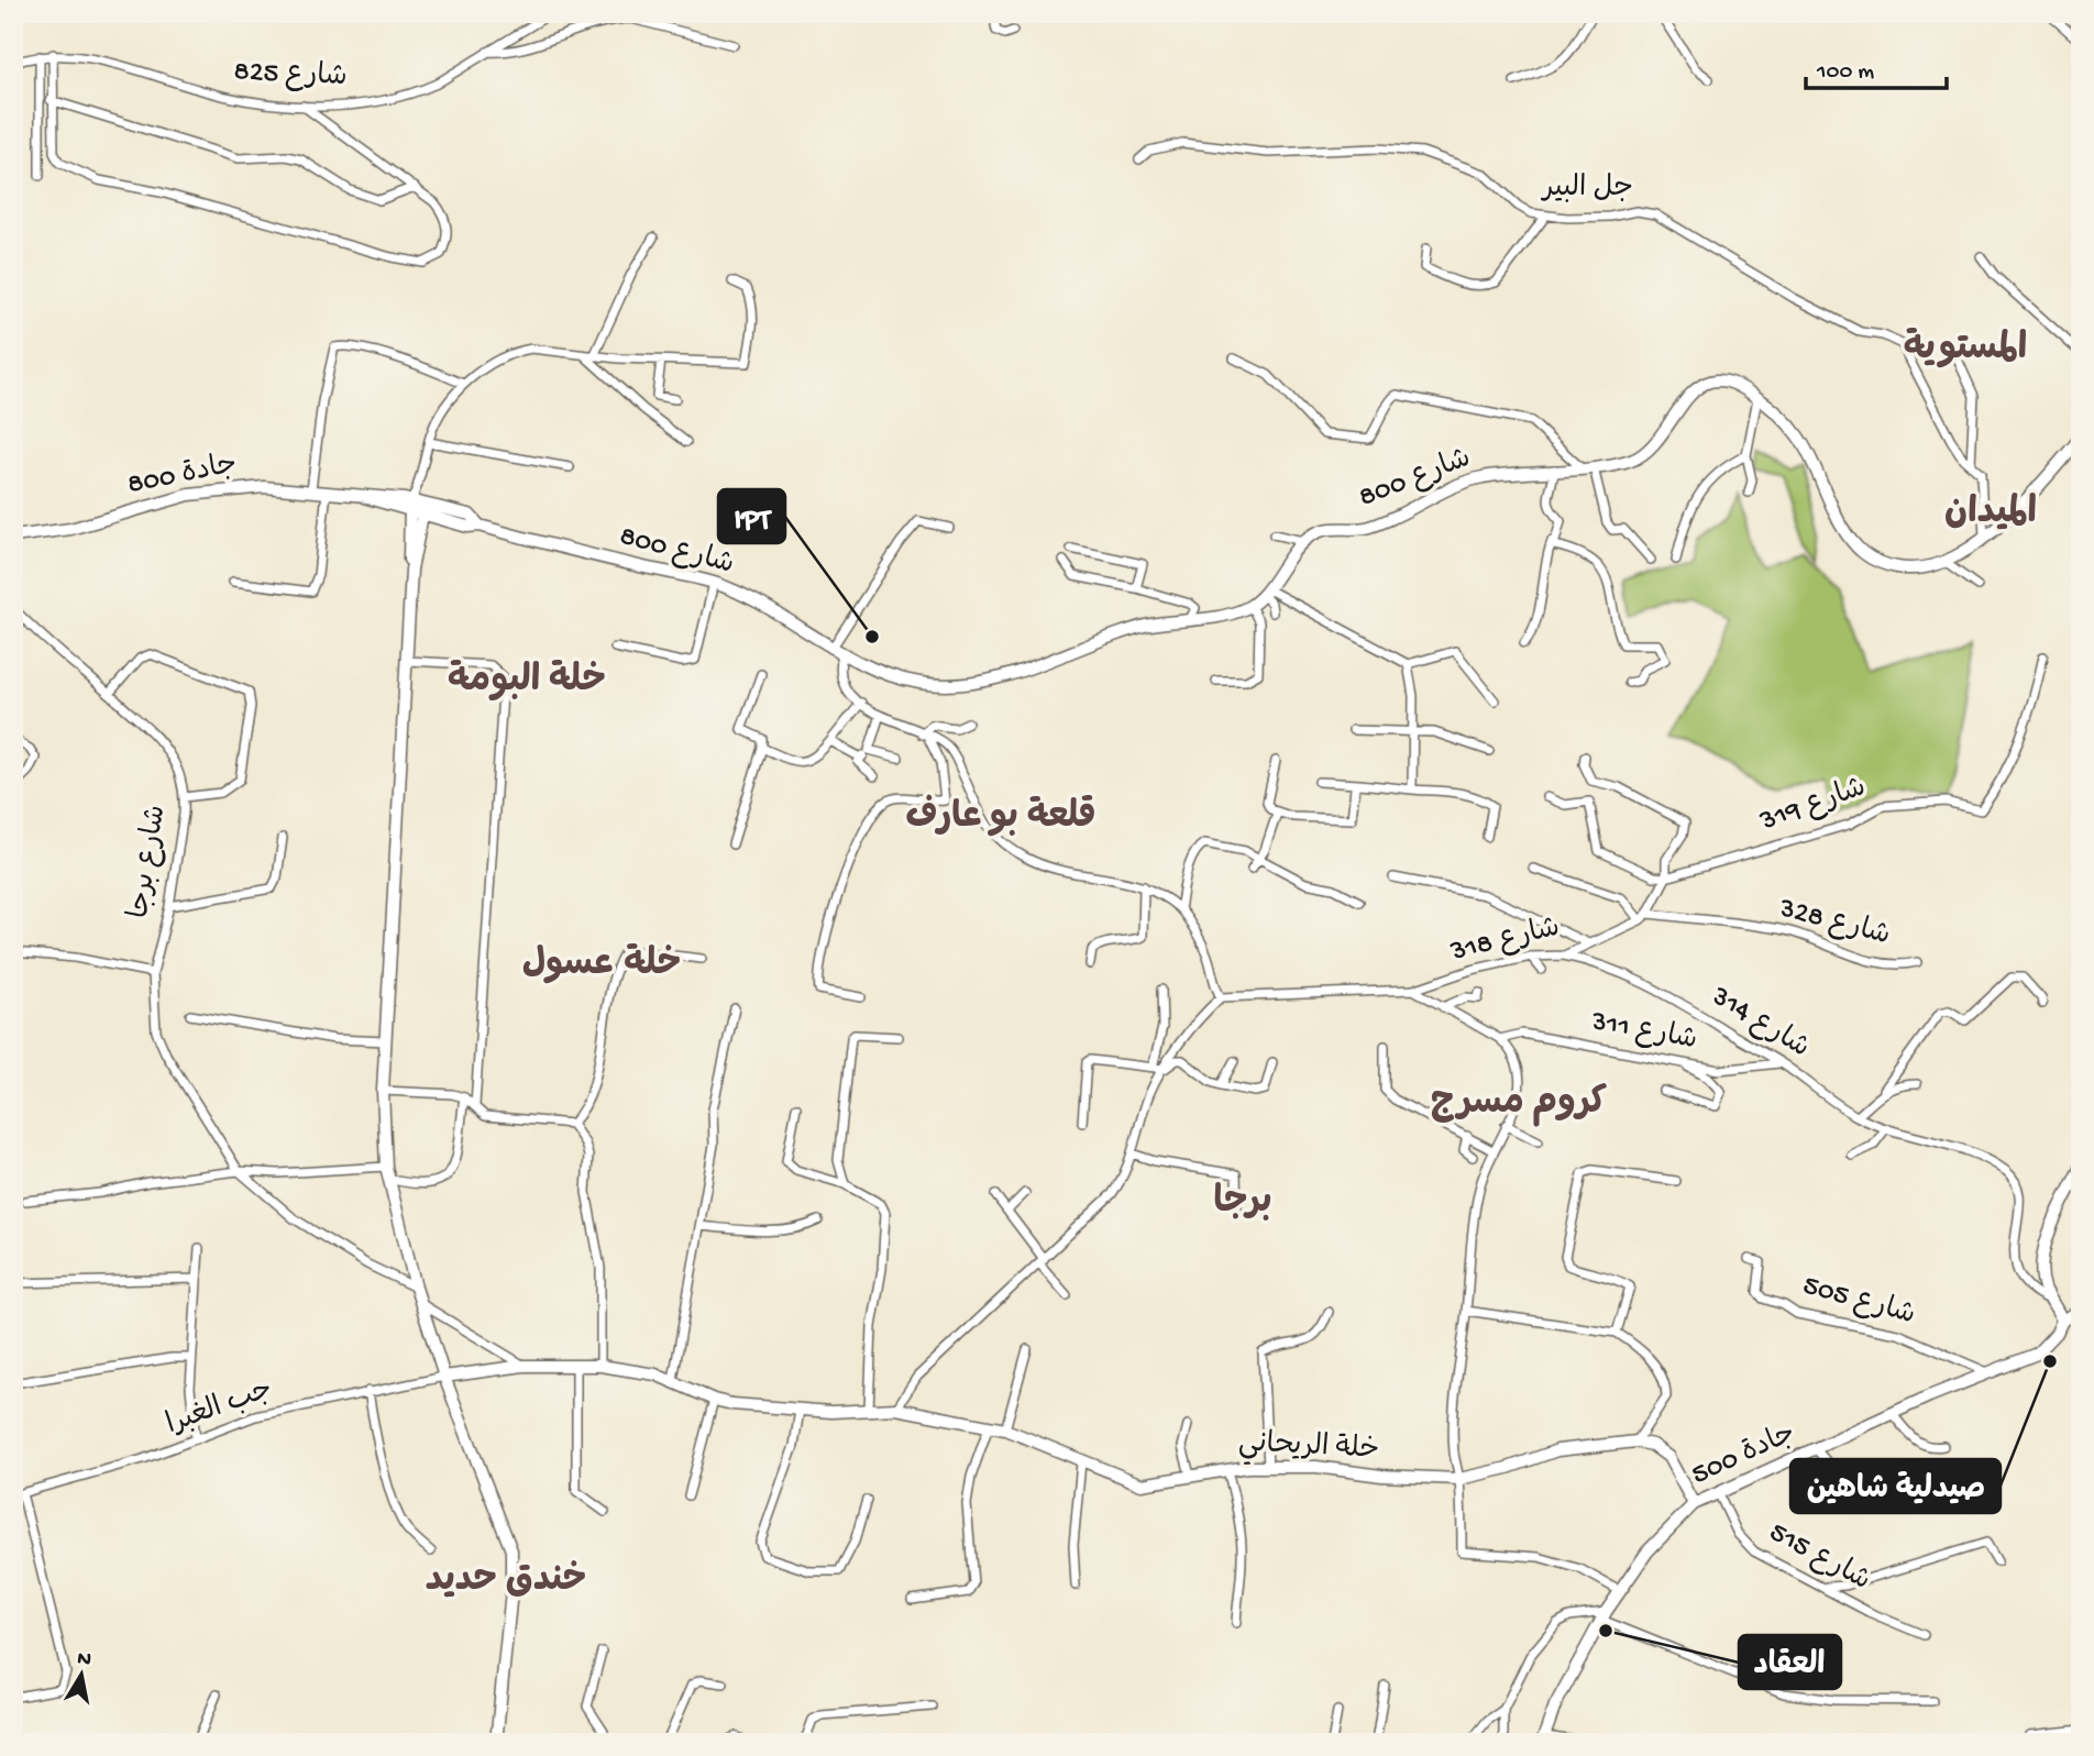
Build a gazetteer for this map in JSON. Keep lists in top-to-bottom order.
{
  "streets": {
    "main road": [
      "جادة 800",
      "شارع 800",
      "خلة الريحاني",
      "جادة 500"
    ],
    "street": [
      "شارع 825",
      "جل البير",
      "شارع 319",
      "شارع برجا",
      "شارع 328",
      "شارع 318",
      "شارع 314",
      "شارع 311",
      "شارع 505",
      "جب الغبرا",
      "شارع 515"
    ]
  },
  "crossings": [
    ["جل البير", "شارع 800"],
    ["جادة 800", "شارع 800"],
    ["شارع 319", "شارع 318"],
    ["شارع 328", "شارع 318"],
    ["شارع 318", "شارع 314"],
    ["شارع 314", "شارع 311"],
    ["شارع 505", "جادة 500"],
    ["جب الغبرا", "خلة الريحاني"],
    ["جادة 500", "شارع 515"]
  ],
  "districts": [
    "المستوية",
    "الميدان",
    "خلة البومة",
    "قلعة بو عارف",
    "خلة عسول",
    "كروم مسرج",
    "برجا",
    "خندق حديد"
  ],
  "places": ["IPT", "صيدلية شاهين", "العقاد"],
  "scale_bar": "100 m",
  "north": "top"
}
